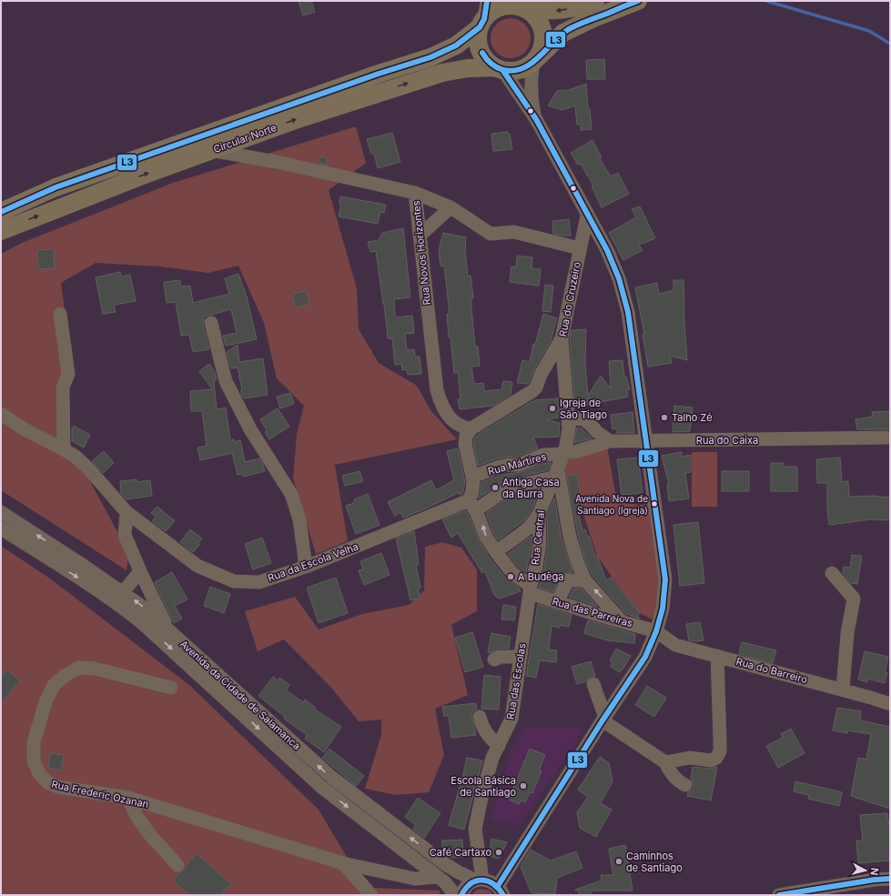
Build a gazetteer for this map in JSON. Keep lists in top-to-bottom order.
{
  "streets": {
    "main road": ["Circular Norte"],
    "street": [
      "Rua Novos Horizontes",
      "Rua do Cruzeiro",
      "Rua do Caixa",
      "Rua Mártires",
      "Rua Central",
      "Rua da Escola Velha",
      "Rua das Parreiras",
      "Rua do Barreiro",
      "Rua das Escolas",
      "Avenida da Cidade de Salamanca",
      "Rua Frederic Ozanan"
    ]
  },
  "crossings": [
    ["Rua Novos Horizontes", "Rua do Cruzeiro"],
    ["Rua do Cruzeiro", "Rua do Caixa"],
    ["Rua do Cruzeiro", "Rua Mártires"],
    ["Rua do Cruzeiro", "Rua Central"],
    ["Rua do Cruzeiro", "Rua da Escola Velha"],
    ["Rua do Caixa", "Rua Mártires"],
    ["Rua Central", "Rua da Escola Velha"],
    ["Rua Central", "Rua das Parreiras"],
    ["Rua Central", "Rua das Escolas"],
    ["Rua da Escola Velha", "Rua das Parreiras"],
    ["Rua das Parreiras", "Rua do Barreiro"],
    ["Rua das Parreiras", "Rua das Escolas"],
    ["Rua das Escolas", "Avenida da Cidade de Salamanca"],
    ["Avenida da Cidade de Salamanca", "Rua Frederic Ozanan"]
  ],
  "places": [
    "Igreja de São Tiago",
    "Talho Zé",
    "Antiga Casa da Burra",
    "Avenida Nova de Santiago (Igreja)",
    "A Budêga",
    "Escola Básica de Santiago",
    "Café Cartaxo",
    "Caminhos de Santiago"
  ],
  "lines": ["transit line L3"],
  "north": "right"
}
